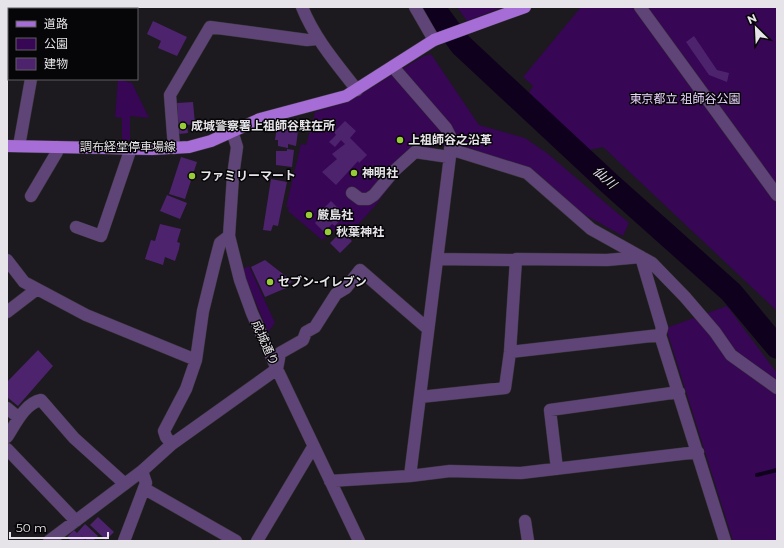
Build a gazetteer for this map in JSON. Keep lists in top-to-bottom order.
{
  "streets": {
    "main road": ["調布経堂停車場線"],
    "street": ["成城通り"]
  },
  "crossings": [
    ["調布経堂停車場線", "成城通り"]
  ],
  "water": ["仙川"],
  "parks": ["東京都立 祖師谷公園"],
  "places": [
    "成城警察署上祖師谷駐在所",
    "上祖師谷之沿革",
    "神明社",
    "ファミリーマート",
    "厳島社",
    "秋葉神社",
    "セブン-イレブン"
  ],
  "legend": ["道路", "公園", "建物"],
  "scale_bar": "50 m",
  "north": "top left"
}
